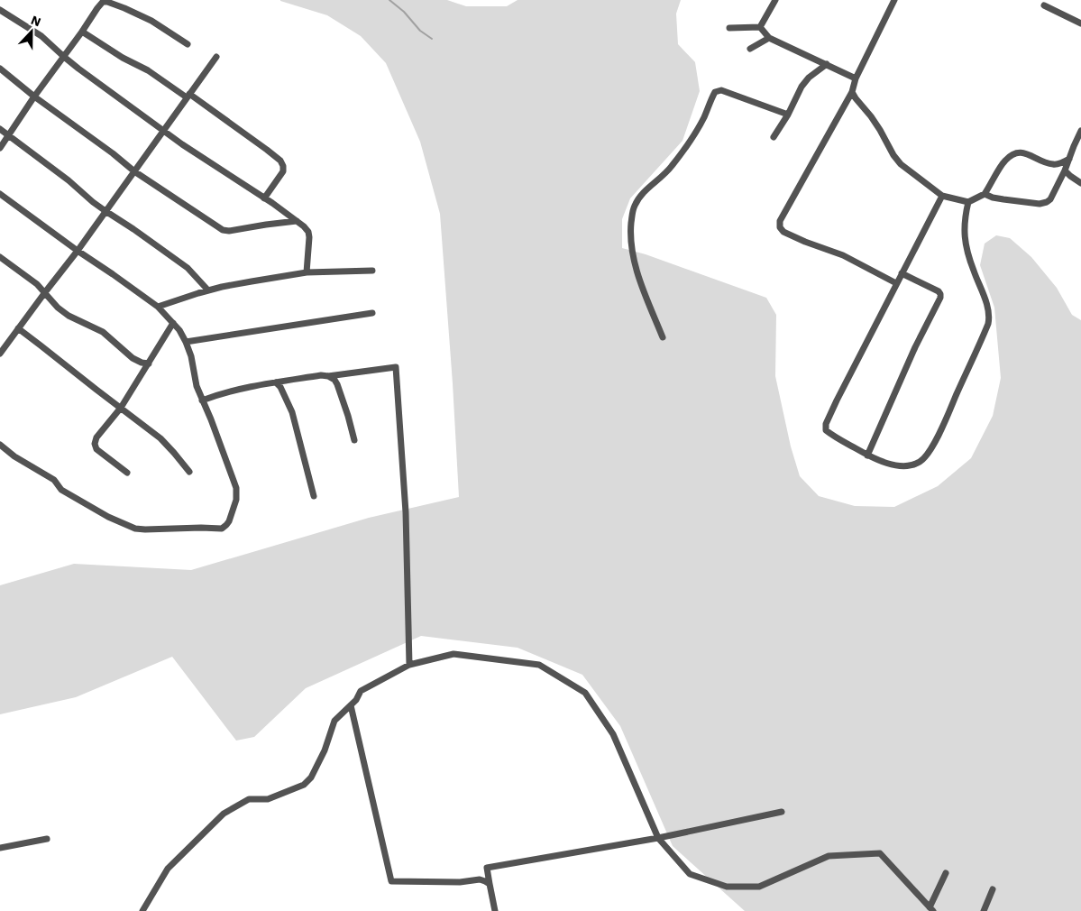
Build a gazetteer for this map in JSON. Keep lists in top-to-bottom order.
{
  "north": "top"
}
